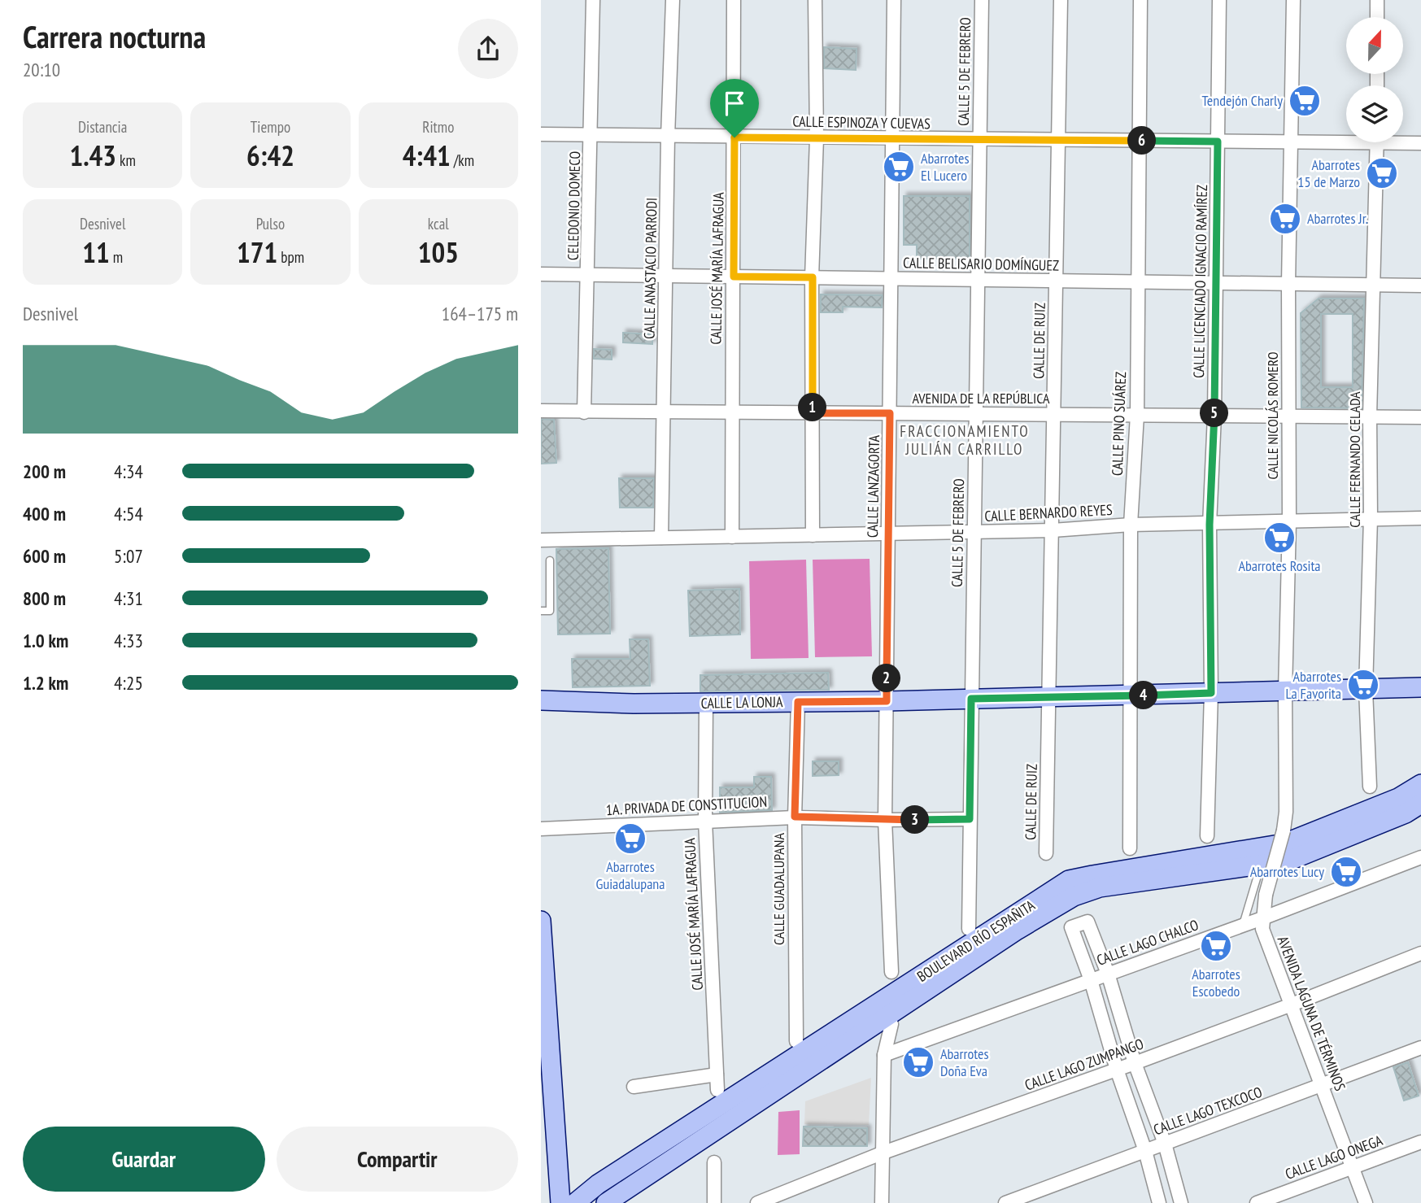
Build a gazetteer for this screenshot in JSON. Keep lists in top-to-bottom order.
{
  "streets": {
    "main road": ["CALLE LA LONJA", "BOULEVARD RÍO ESPAÑITA"],
    "street": [
      "CALLE 5 DE FEBRERO",
      "CALLE ESPINOZA Y CUEVAS",
      "CELEDONIO DOMECO",
      "CALLE BELISARIO DOMÍNGUEZ",
      "CALLE ANASTACIO PARRODI",
      "CALLE JOSÉ MARÍA LAFRAGUA",
      "CALLE LICENCIADO IGNACIO RAMÍREZ",
      "CALLE DE RUIZ",
      "AVENIDA DE LA REPÚBLICA",
      "CALLE NICOLÁS ROMERO",
      "CALLE PINO SUÁREZ",
      "CALLE FERNANDO CELADA",
      "CALLE LANZAGORTA",
      "CALLE BERNARDO REYES",
      "1A. PRIVADA DE CONSTITUCION",
      "CALLE GUADALUPANA",
      "CALLE LAGO CHALCO",
      "AVENIDA LAGUNA DE TÉRMINOS",
      "CALLE LAGO ZUMPANGO",
      "CALLE LAGO TEXCOCO",
      "CALLE LAGO ONEGA"
    ]
  },
  "crossings": [
    ["CALLE 5 DE FEBRERO", "CALLE ESPINOZA Y CUEVAS"],
    ["CALLE 5 DE FEBRERO", "CALLE BELISARIO DOMÍNGUEZ"],
    ["CALLE 5 DE FEBRERO", "AVENIDA DE LA REPÚBLICA"],
    ["CALLE 5 DE FEBRERO", "CALLE BERNARDO REYES"],
    ["CALLE 5 DE FEBRERO", "CALLE LA LONJA"],
    ["CALLE 5 DE FEBRERO", "1A. PRIVADA DE CONSTITUCION"],
    ["CALLE ESPINOZA Y CUEVAS", "CELEDONIO DOMECO"],
    ["CALLE ESPINOZA Y CUEVAS", "CALLE ANASTACIO PARRODI"],
    ["CALLE ESPINOZA Y CUEVAS", "CALLE JOSÉ MARÍA LAFRAGUA"],
    ["CALLE ESPINOZA Y CUEVAS", "CALLE LICENCIADO IGNACIO RAMÍREZ"],
    ["CALLE ESPINOZA Y CUEVAS", "CALLE DE RUIZ"],
    ["CALLE ESPINOZA Y CUEVAS", "CALLE NICOLÁS ROMERO"],
    ["CALLE ESPINOZA Y CUEVAS", "CALLE PINO SUÁREZ"],
    ["CALLE ESPINOZA Y CUEVAS", "CALLE LANZAGORTA"],
    ["CELEDONIO DOMECO", "CALLE BELISARIO DOMÍNGUEZ"],
    ["CELEDONIO DOMECO", "AVENIDA DE LA REPÚBLICA"],
    ["CALLE BELISARIO DOMÍNGUEZ", "CALLE ANASTACIO PARRODI"],
    ["CALLE BELISARIO DOMÍNGUEZ", "CALLE JOSÉ MARÍA LAFRAGUA"],
    ["CALLE BELISARIO DOMÍNGUEZ", "CALLE LICENCIADO IGNACIO RAMÍREZ"],
    ["CALLE BELISARIO DOMÍNGUEZ", "CALLE DE RUIZ"],
    ["CALLE BELISARIO DOMÍNGUEZ", "CALLE NICOLÁS ROMERO"],
    ["CALLE BELISARIO DOMÍNGUEZ", "CALLE PINO SUÁREZ"],
    ["CALLE BELISARIO DOMÍNGUEZ", "CALLE FERNANDO CELADA"],
    ["CALLE BELISARIO DOMÍNGUEZ", "CALLE LANZAGORTA"],
    ["CALLE ANASTACIO PARRODI", "AVENIDA DE LA REPÚBLICA"],
    ["CALLE ANASTACIO PARRODI", "CALLE BERNARDO REYES"],
    ["CALLE JOSÉ MARÍA LAFRAGUA", "AVENIDA DE LA REPÚBLICA"],
    ["CALLE JOSÉ MARÍA LAFRAGUA", "CALLE BERNARDO REYES"],
    ["CALLE JOSÉ MARÍA LAFRAGUA", "CALLE LA LONJA"],
    ["CALLE JOSÉ MARÍA LAFRAGUA", "1A. PRIVADA DE CONSTITUCION"],
    ["CALLE LICENCIADO IGNACIO RAMÍREZ", "AVENIDA DE LA REPÚBLICA"],
    ["CALLE LICENCIADO IGNACIO RAMÍREZ", "CALLE BERNARDO REYES"],
    ["CALLE LICENCIADO IGNACIO RAMÍREZ", "CALLE LA LONJA"],
    ["CALLE DE RUIZ", "AVENIDA DE LA REPÚBLICA"],
    ["CALLE DE RUIZ", "CALLE BERNARDO REYES"],
    ["CALLE DE RUIZ", "CALLE LA LONJA"],
    ["AVENIDA DE LA REPÚBLICA", "CALLE NICOLÁS ROMERO"],
    ["AVENIDA DE LA REPÚBLICA", "CALLE PINO SUÁREZ"],
    ["AVENIDA DE LA REPÚBLICA", "CALLE FERNANDO CELADA"],
    ["AVENIDA DE LA REPÚBLICA", "CALLE LANZAGORTA"],
    ["CALLE NICOLÁS ROMERO", "CALLE BERNARDO REYES"],
    ["CALLE NICOLÁS ROMERO", "CALLE LA LONJA"],
    ["CALLE NICOLÁS ROMERO", "AVENIDA LAGUNA DE TÉRMINOS"],
    ["CALLE PINO SUÁREZ", "CALLE BERNARDO REYES"],
    ["CALLE PINO SUÁREZ", "CALLE LA LONJA"],
    ["CALLE FERNANDO CELADA", "CALLE BERNARDO REYES"],
    ["CALLE FERNANDO CELADA", "CALLE LA LONJA"],
    ["CALLE LANZAGORTA", "CALLE BERNARDO REYES"],
    ["CALLE LANZAGORTA", "CALLE LA LONJA"],
    ["CALLE LANZAGORTA", "1A. PRIVADA DE CONSTITUCION"],
    ["CALLE LA LONJA", "CALLE GUADALUPANA"],
    ["1A. PRIVADA DE CONSTITUCION", "CALLE GUADALUPANA"],
    ["CALLE LAGO CHALCO", "AVENIDA LAGUNA DE TÉRMINOS"],
    ["AVENIDA LAGUNA DE TÉRMINOS", "CALLE LAGO ZUMPANGO"],
    ["AVENIDA LAGUNA DE TÉRMINOS", "CALLE LAGO TEXCOCO"],
    ["AVENIDA LAGUNA DE TÉRMINOS", "CALLE LAGO ONEGA"]
  ],
  "districts": ["FRACCIONAMIENTO JULIÁN CARRILLO"],
  "places": {
    "supermarket": [
      "Tendejón Charly",
      "Abarrotes El Lucero",
      "Abarrotes 15 de Marzo",
      "Abarrotes Jr.",
      "Abarrotes Rosita",
      "Abarrotes La Favorita",
      "Abarrotes Guiadalupana",
      "Abarrotes Lucy",
      "Abarrotes Escobedo",
      "Abarrotes Doña Eva"
    ]
  },
  "north": "top",
  "page": {
    "heading": ["Carrera nocturna", "20:10"],
    "stats": [
      ["Distancia", "1.43 km"],
      ["Tiempo", "6:42"],
      ["Ritmo", "4:41 /km"],
      ["Desnivel", "11 m"],
      ["Pulso", "171 bpm"],
      ["kcal", "105"]
    ],
    "pins": [
      "6",
      "1",
      "5",
      "2",
      "4",
      "3"
    ],
    "chart": ["Desnivel", "164–175 m"],
    "list": [
      {
        "name": "200 m",
        "note": "4:34"
      },
      {
        "name": "400 m",
        "note": "4:54"
      },
      {
        "name": "600 m",
        "note": "5:07"
      },
      {
        "name": "800 m",
        "note": "4:31"
      },
      {
        "name": "1.0 km",
        "note": "4:33"
      },
      {
        "name": "1.2 km",
        "note": "4:25"
      }
    ],
    "buttons": ["Guardar", "Compartir"]
  }
}
